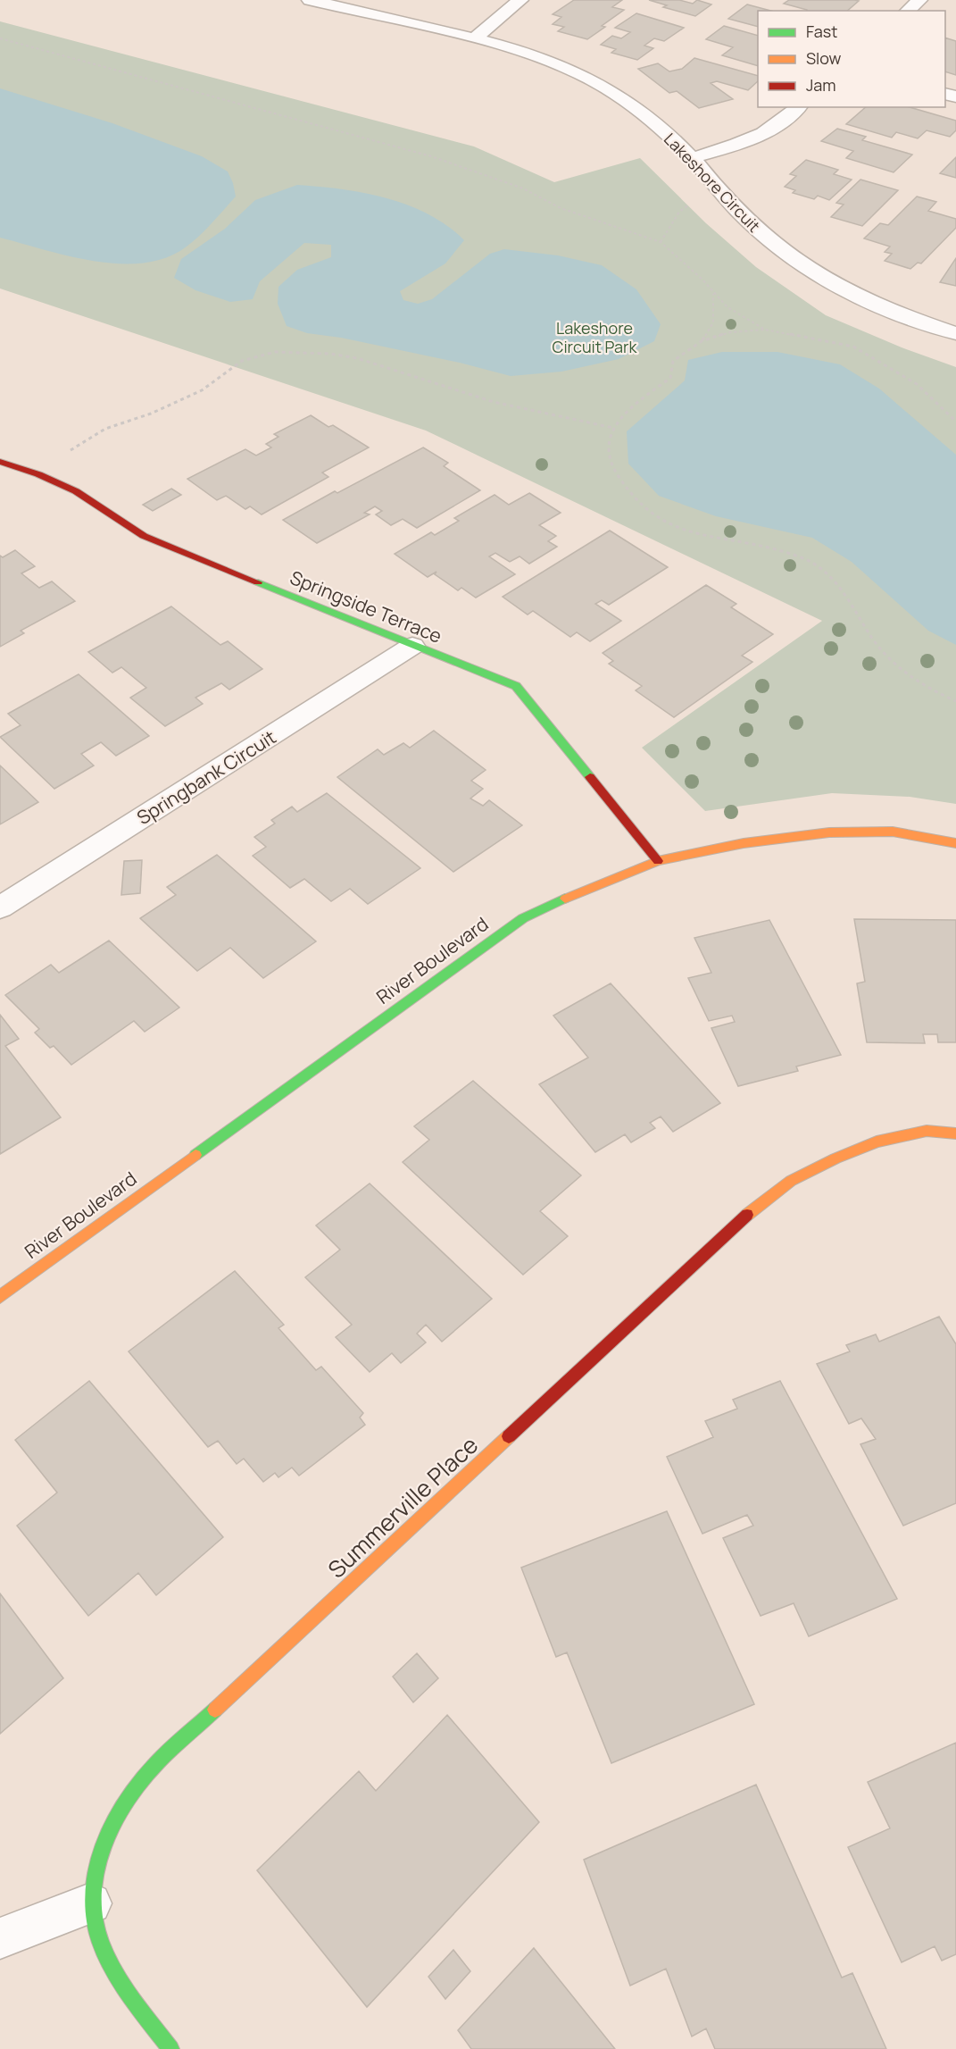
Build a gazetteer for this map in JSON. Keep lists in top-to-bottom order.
{
  "streets": {
    "street": [
      "Lakeshore Circuit",
      "Springside Terrace",
      "Springbank Circuit",
      "River Boulevard",
      "Summerville Place"
    ]
  },
  "crossings": [
    ["Springside Terrace", "Springbank Circuit"],
    ["Springside Terrace", "River Boulevard"]
  ],
  "parks": ["Lakeshore Circuit Park"],
  "legend": ["Fast", "Slow", "Jam"]
}
